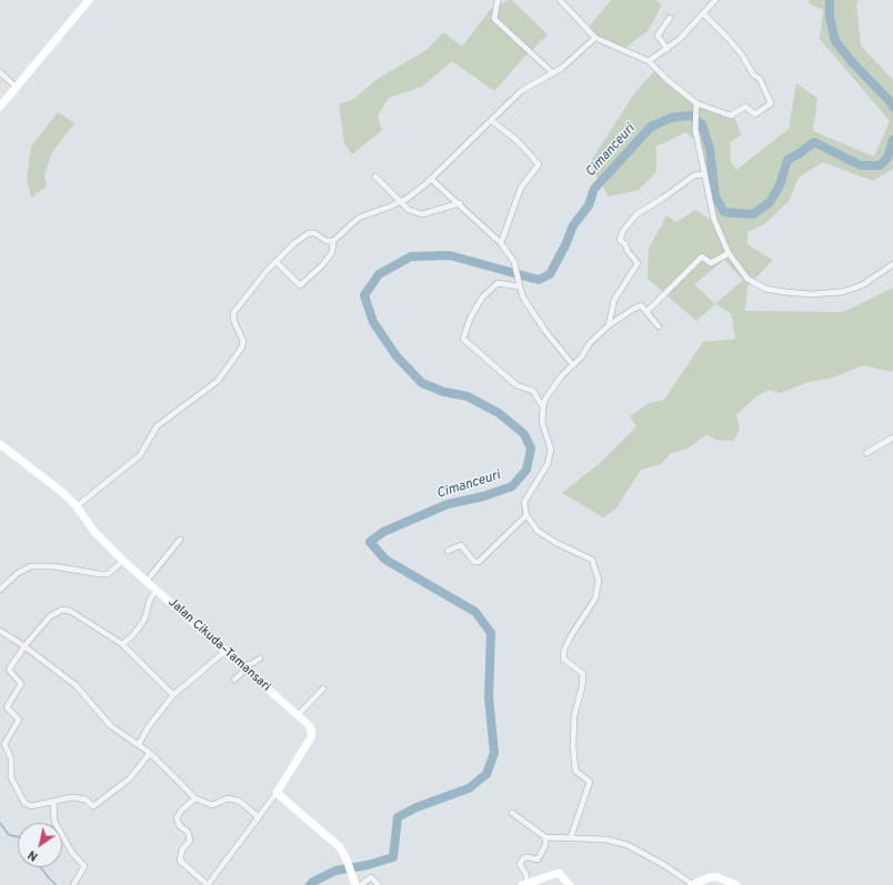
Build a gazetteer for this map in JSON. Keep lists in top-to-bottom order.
{
  "streets": {
    "street": ["Jalan Cikuda–Tamansari"]
  },
  "water": ["Cimanceuri"],
  "north": "bottom left"
}
